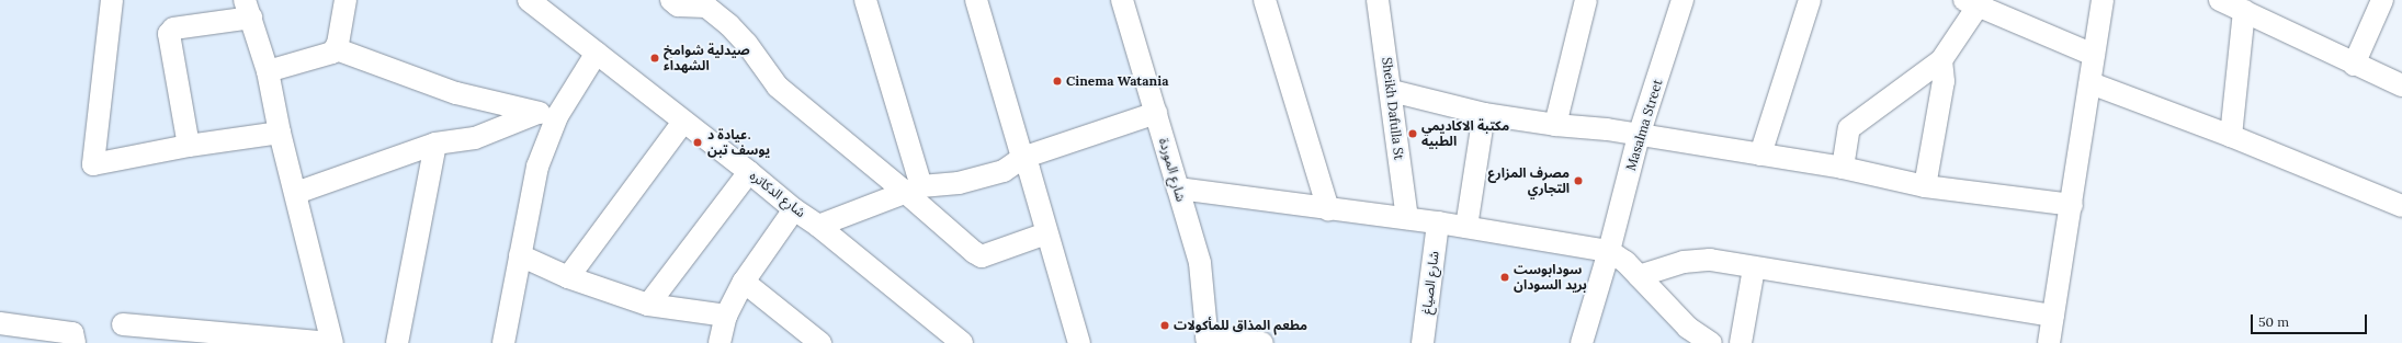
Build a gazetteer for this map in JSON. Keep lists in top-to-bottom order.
{
  "streets": {
    "street": [
      "Sheikh Dafulla St",
      "Masalma Street",
      "شارع الموردة",
      "شارع الدكاتره",
      "شارع الصياغ"
    ]
  },
  "places": [
    "صيدلية شوامخ الشهداء",
    "Cinema Watania",
    "مكتبة الاكاديمي الطبيه",
    "عيادة د. يوسف تبن",
    "مصرف المزارع التجاري",
    "سودابوست بريد السودان",
    "مطعم المذاق للمأكولات"
  ],
  "scale_bar": "50 m"
}
